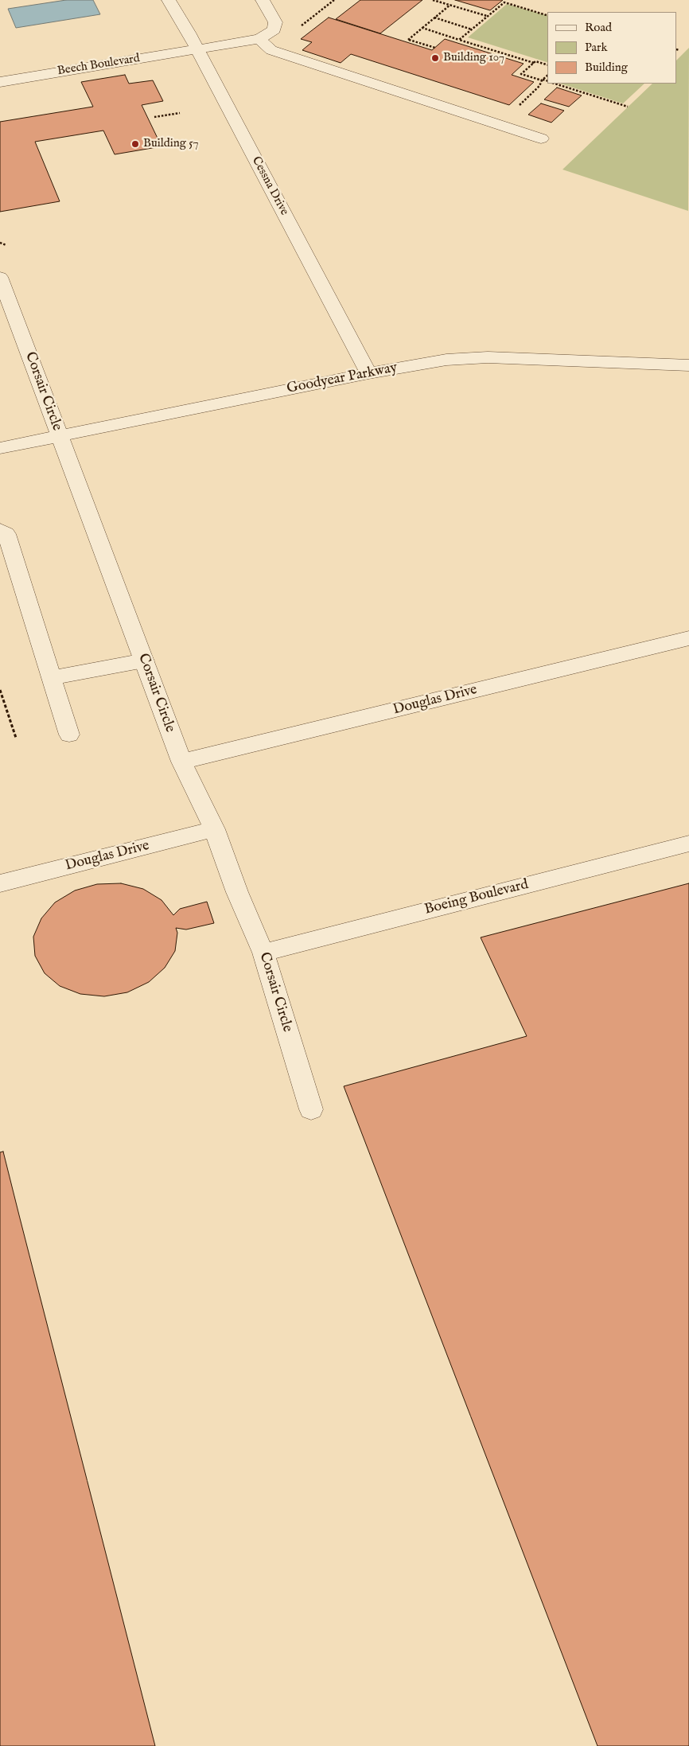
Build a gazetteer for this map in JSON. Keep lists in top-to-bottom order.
{
  "streets": {
    "street": [
      "Beech Boulevard",
      "Cessna Drive",
      "Goodyear Parkway",
      "Corsair Circle",
      "Douglas Drive",
      "Boeing Boulevard"
    ]
  },
  "crossings": [
    ["Beech Boulevard", "Cessna Drive"],
    ["Cessna Drive", "Goodyear Parkway"],
    ["Goodyear Parkway", "Corsair Circle"],
    ["Corsair Circle", "Douglas Drive"],
    ["Corsair Circle", "Boeing Boulevard"]
  ],
  "places": ["Building 107", "Building 57"],
  "legend": ["Road", "Park", "Building"]
}
